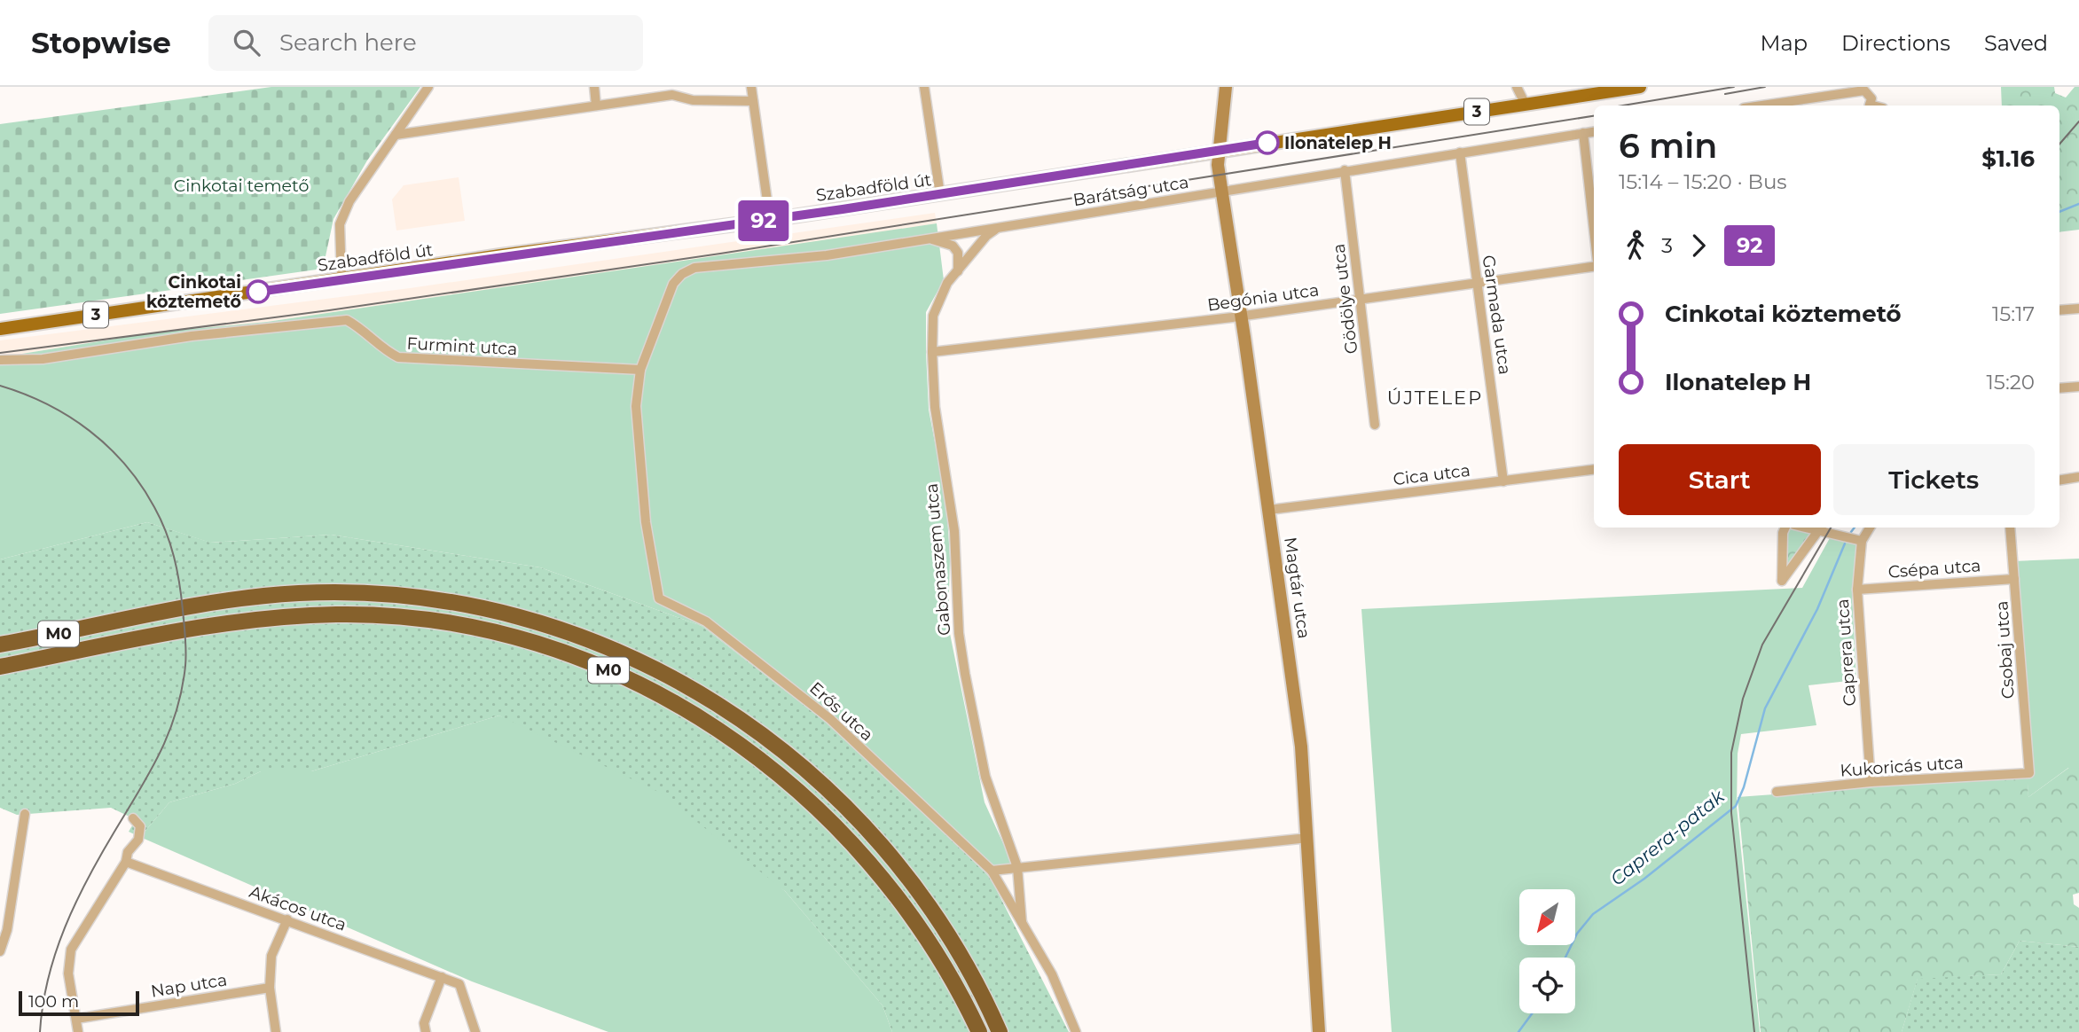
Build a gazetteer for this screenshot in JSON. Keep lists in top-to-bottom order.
{
  "streets": {
    "highway": ["M0"],
    "main road": ["3", "Szabadföld út"],
    "street": [
      "Barátság utca",
      "Begónia utca",
      "Gödölye utca",
      "Garmada utca",
      "Furmint utca",
      "Cica utca",
      "Gabonaszem utca",
      "Csépa utca",
      "Magtár utca",
      "Csobaj utca",
      "Caprera utca",
      "Erős utca",
      "Kukoricás utca",
      "Akácos utca",
      "Nap utca"
    ]
  },
  "crossings": [
    ["Szabadföld út", "Magtár utca"],
    ["Barátság utca", "Gödölye utca"],
    ["Barátság utca", "Garmada utca"],
    ["Barátság utca", "Gabonaszem utca"],
    ["Barátság utca", "Magtár utca"],
    ["Barátság utca", "Erős utca"],
    ["Begónia utca", "Gödölye utca"],
    ["Begónia utca", "Garmada utca"],
    ["Begónia utca", "Gabonaszem utca"],
    ["Begónia utca", "Magtár utca"],
    ["Garmada utca", "Cica utca"],
    ["Furmint utca", "Erős utca"],
    ["Cica utca", "Magtár utca"],
    ["Csépa utca", "Csobaj utca"],
    ["Csépa utca", "Caprera utca"],
    ["Csobaj utca", "Kukoricás utca"],
    ["Caprera utca", "Kukoricás utca"]
  ],
  "districts": ["ÚJTELEP"],
  "water": ["Caprera-patak"],
  "parks": ["Cinkotai temető"],
  "places": ["Ilonatelep H", "Cinkotai köztemető"],
  "lines": ["bus line 92"],
  "scale_bar": "100 m",
  "north": "bottom left",
  "page": {
    "header": "Stopwise",
    "search": "Search here",
    "nav": ["Map", "Directions", "Saved"],
    "on_map": "92",
    "heading": ["6 min", "15:14 – 15:20 · Bus", "$1.16"],
    "legs": ["3", "92"],
    "list": [
      {
        "name": "Cinkotai köztemető",
        "value": "15:17"
      },
      {
        "name": "Ilonatelep H",
        "value": "15:20"
      }
    ],
    "buttons": ["Start", "Tickets"],
    "scale": "100 m"
  }
}
